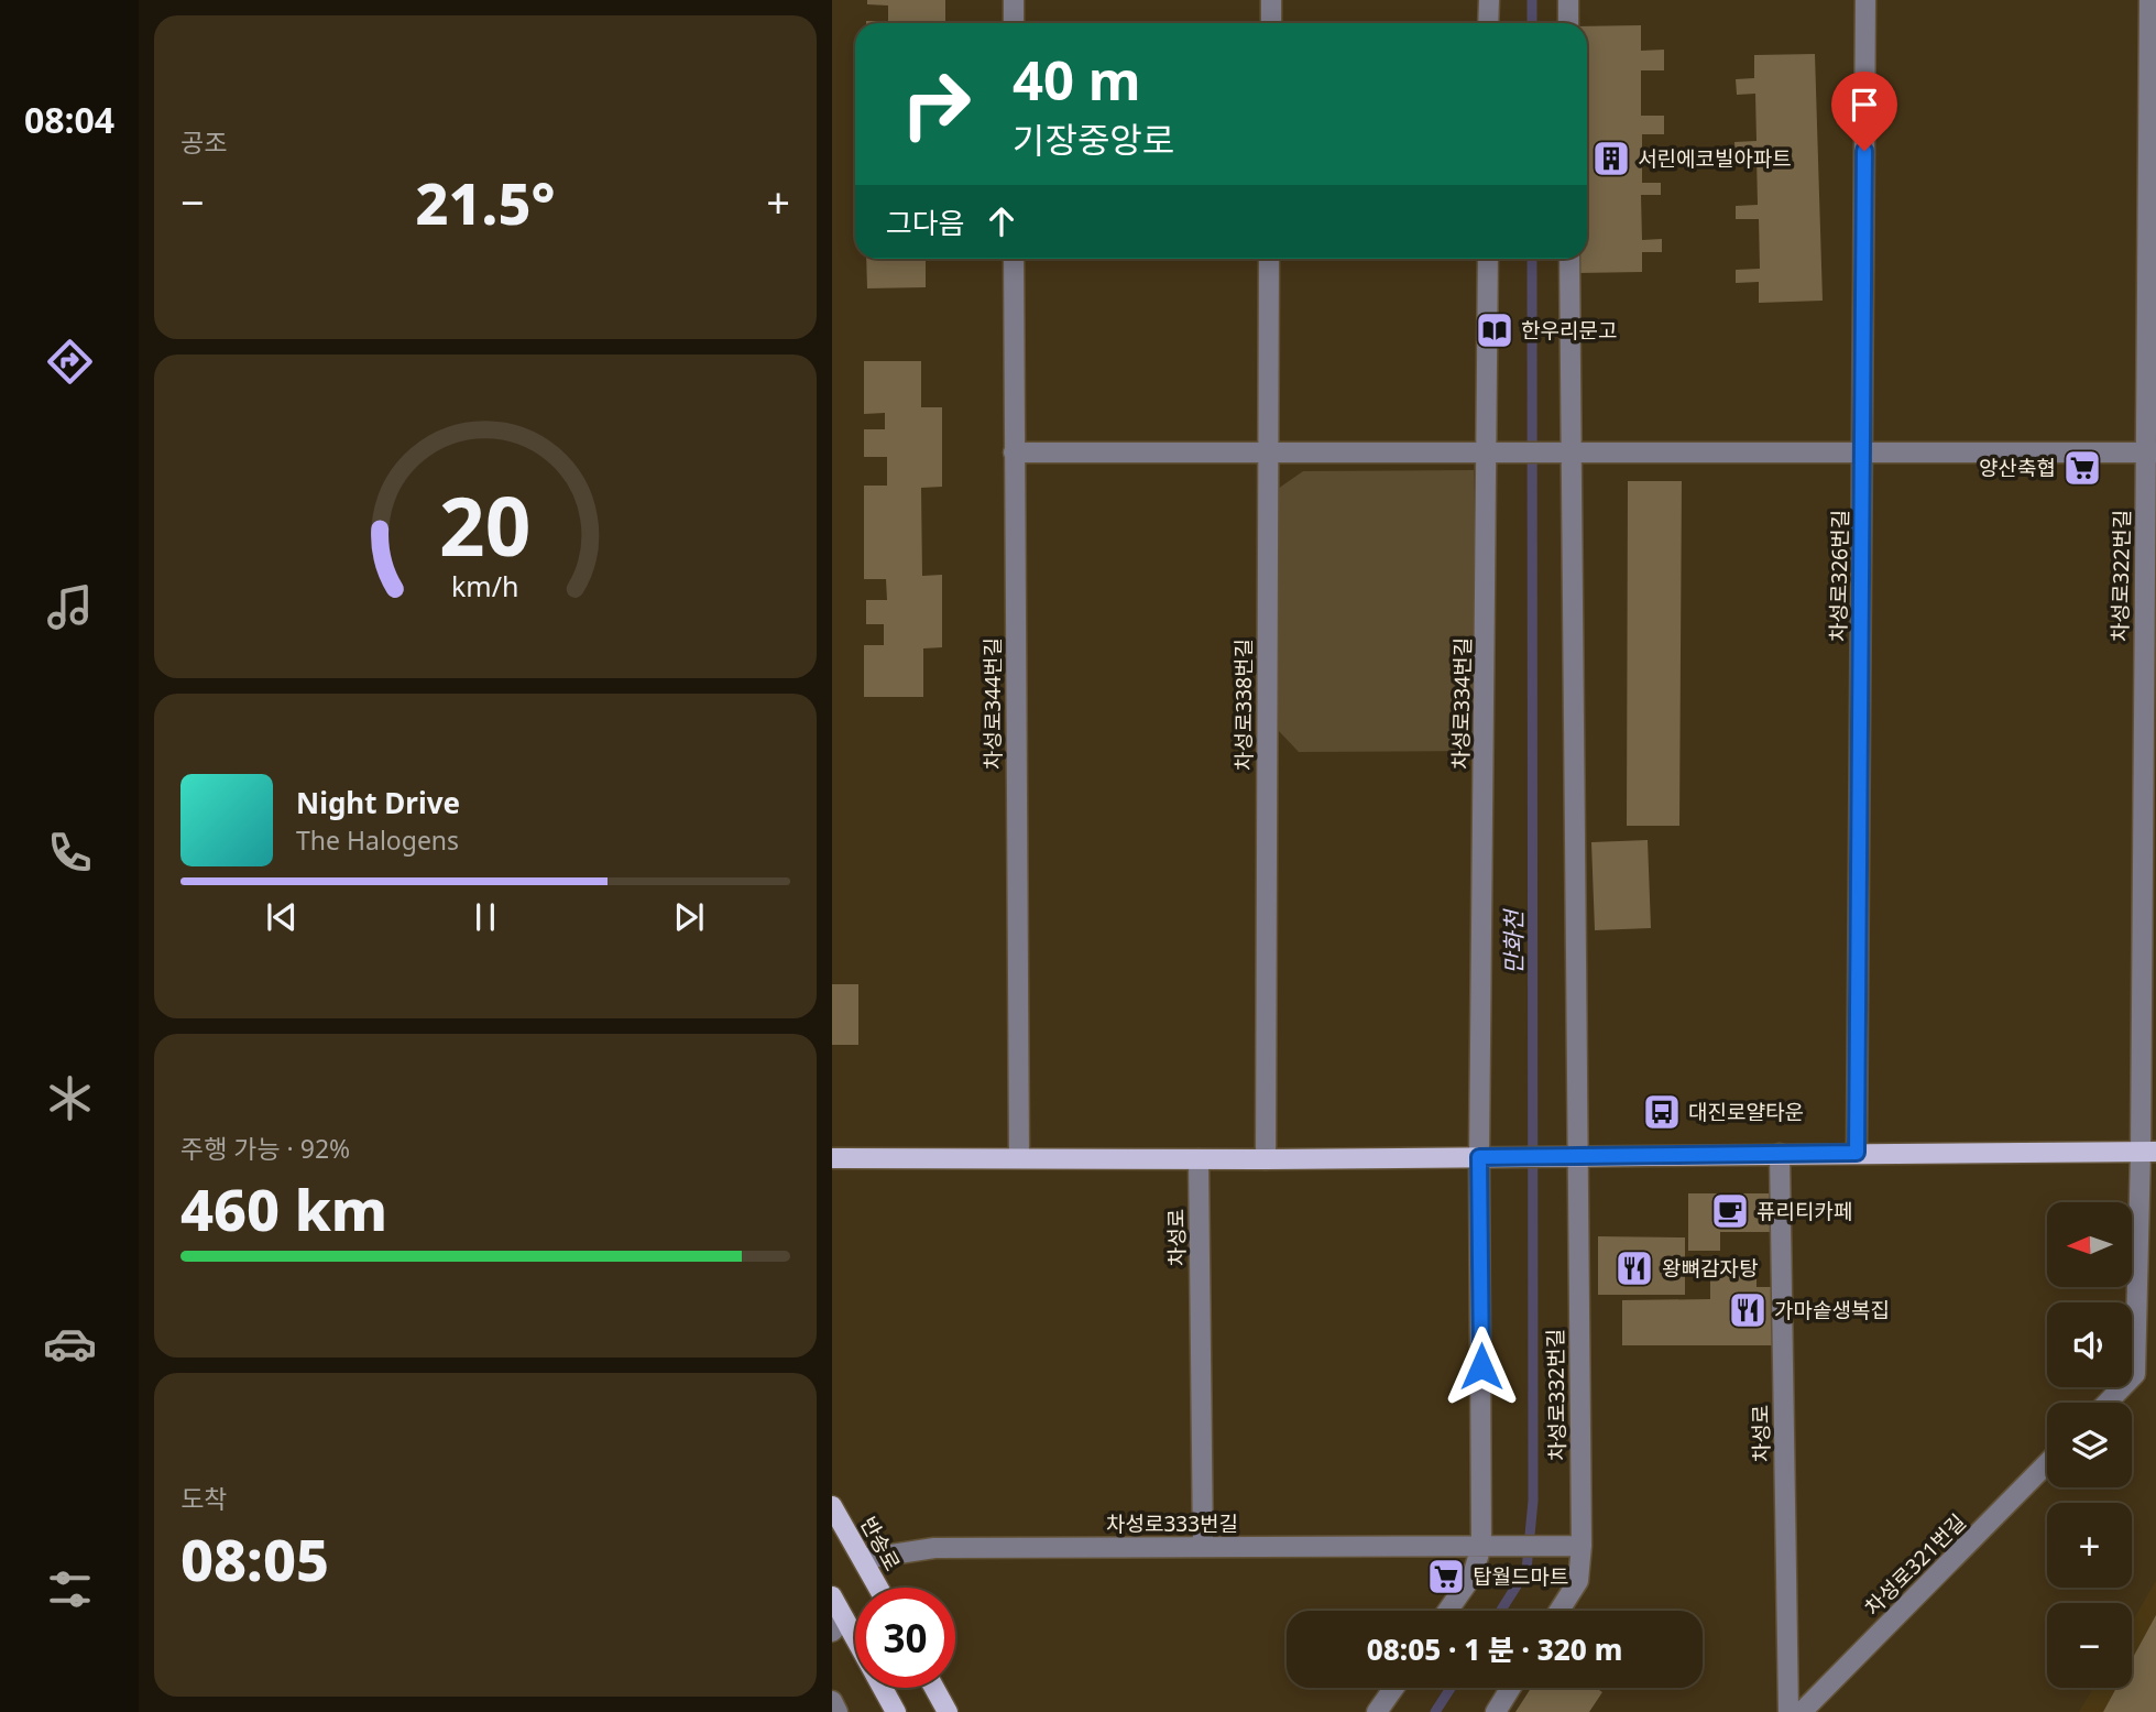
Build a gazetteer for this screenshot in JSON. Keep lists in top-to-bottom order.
{
  "streets": {
    "main road": ["반송로"],
    "street": [
      "차성로326번길",
      "차성로322번길",
      "차성로344번길",
      "차성로334번길",
      "차성로338번길",
      "차성로",
      "차성로332번길",
      "차성로333번길",
      "차성로321번길"
    ]
  },
  "crossings": [
    ["차성로", "차성로333번길"],
    ["차성로332번길", "차성로333번길"],
    ["차성로333번길", "반송로"]
  ],
  "water": ["만화천"],
  "places": {
    "building": ["서린에코빌아파트"],
    "library": ["한우리문고"],
    "supermarket": ["양산축협", "탑월드마트"],
    "bus stop": ["대진로얄타운"],
    "cafe": ["퓨리티카페"],
    "restaurant": ["왕뼈감자탕", "가마솥생복집"]
  },
  "north": "left",
  "page": {
    "tabs": "08:04",
    "tile": [
      "공조",
      ["주행 가능 · 92%", "460 km"],
      ["도착", "08:05"]
    ],
    "turn": ["40 m", "기장중앙로"],
    "heat": ["−", "21.5°", "+"],
    "then": "그다음",
    "song": ["Night Drive", "The Halogens"],
    "map_buttons": ["+", "−"],
    "limit": "30",
    "trip": "08:05 · 1 분 · 320 m",
    "gauge": ["20", "km/h"]
  }
}
